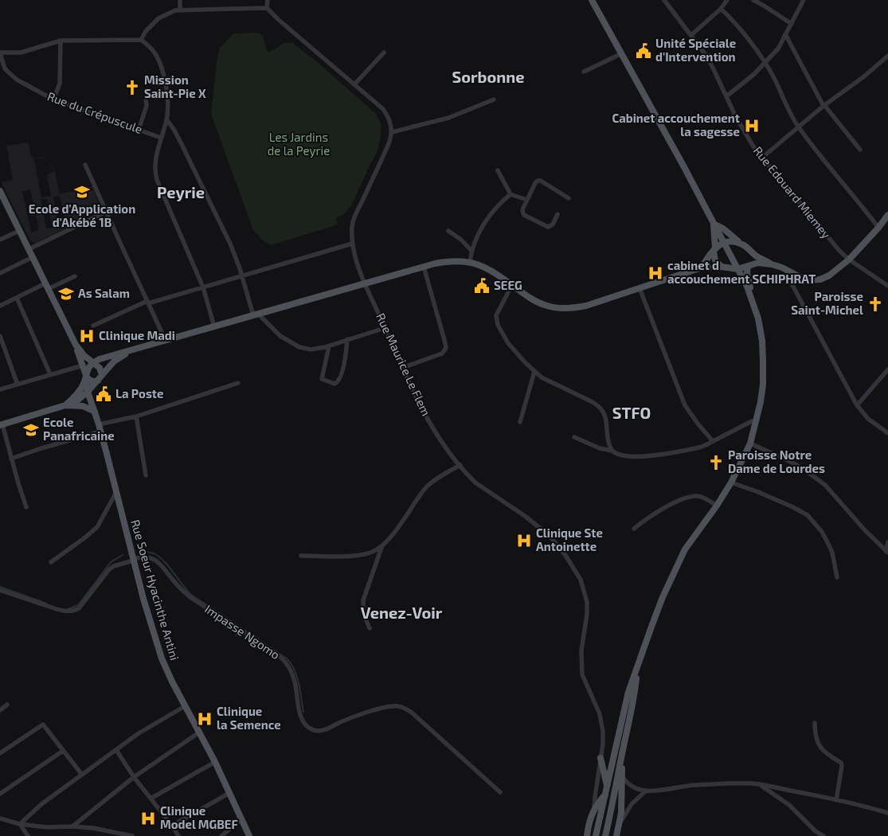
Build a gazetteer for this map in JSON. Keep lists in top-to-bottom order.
{
  "streets": {
    "main road": ["Rue Soeur Hyacinthe Antini"],
    "street": [
      "Rue du Crépuscule",
      "Rue Edouard Miemey",
      "Rue Maurice Le Flem",
      "Impasse Ngomo"
    ]
  },
  "crossings": [
    ["Rue Soeur Hyacinthe Antini", "Impasse Ngomo"]
  ],
  "districts": [
    "Sorbonne",
    "Peyrie",
    "STFO",
    "Venez-Voir"
  ],
  "parks": ["Les Jardins de la Peyrie"],
  "places": {
    "public building": ["Unité Spéciale d'Intervention", "SEEG", "La Poste"],
    "church": ["Mission Saint-Pie X", "Paroisse Saint-Michel", "Paroisse Notre Dame de Lourdes"],
    "hospital": [
      "Cabinet accouchement la sagesse",
      "cabinet d accouchement SCHIPHRAT",
      "Clinique Madi",
      "Clinique Ste Antoinette",
      "Clinique la Semence",
      "Clinique Model MGBEF"
    ],
    "school or university": ["Ecole d'Application d'Akébé 1B", "As Salam", "Ecole Panafricaine"]
  }
}
